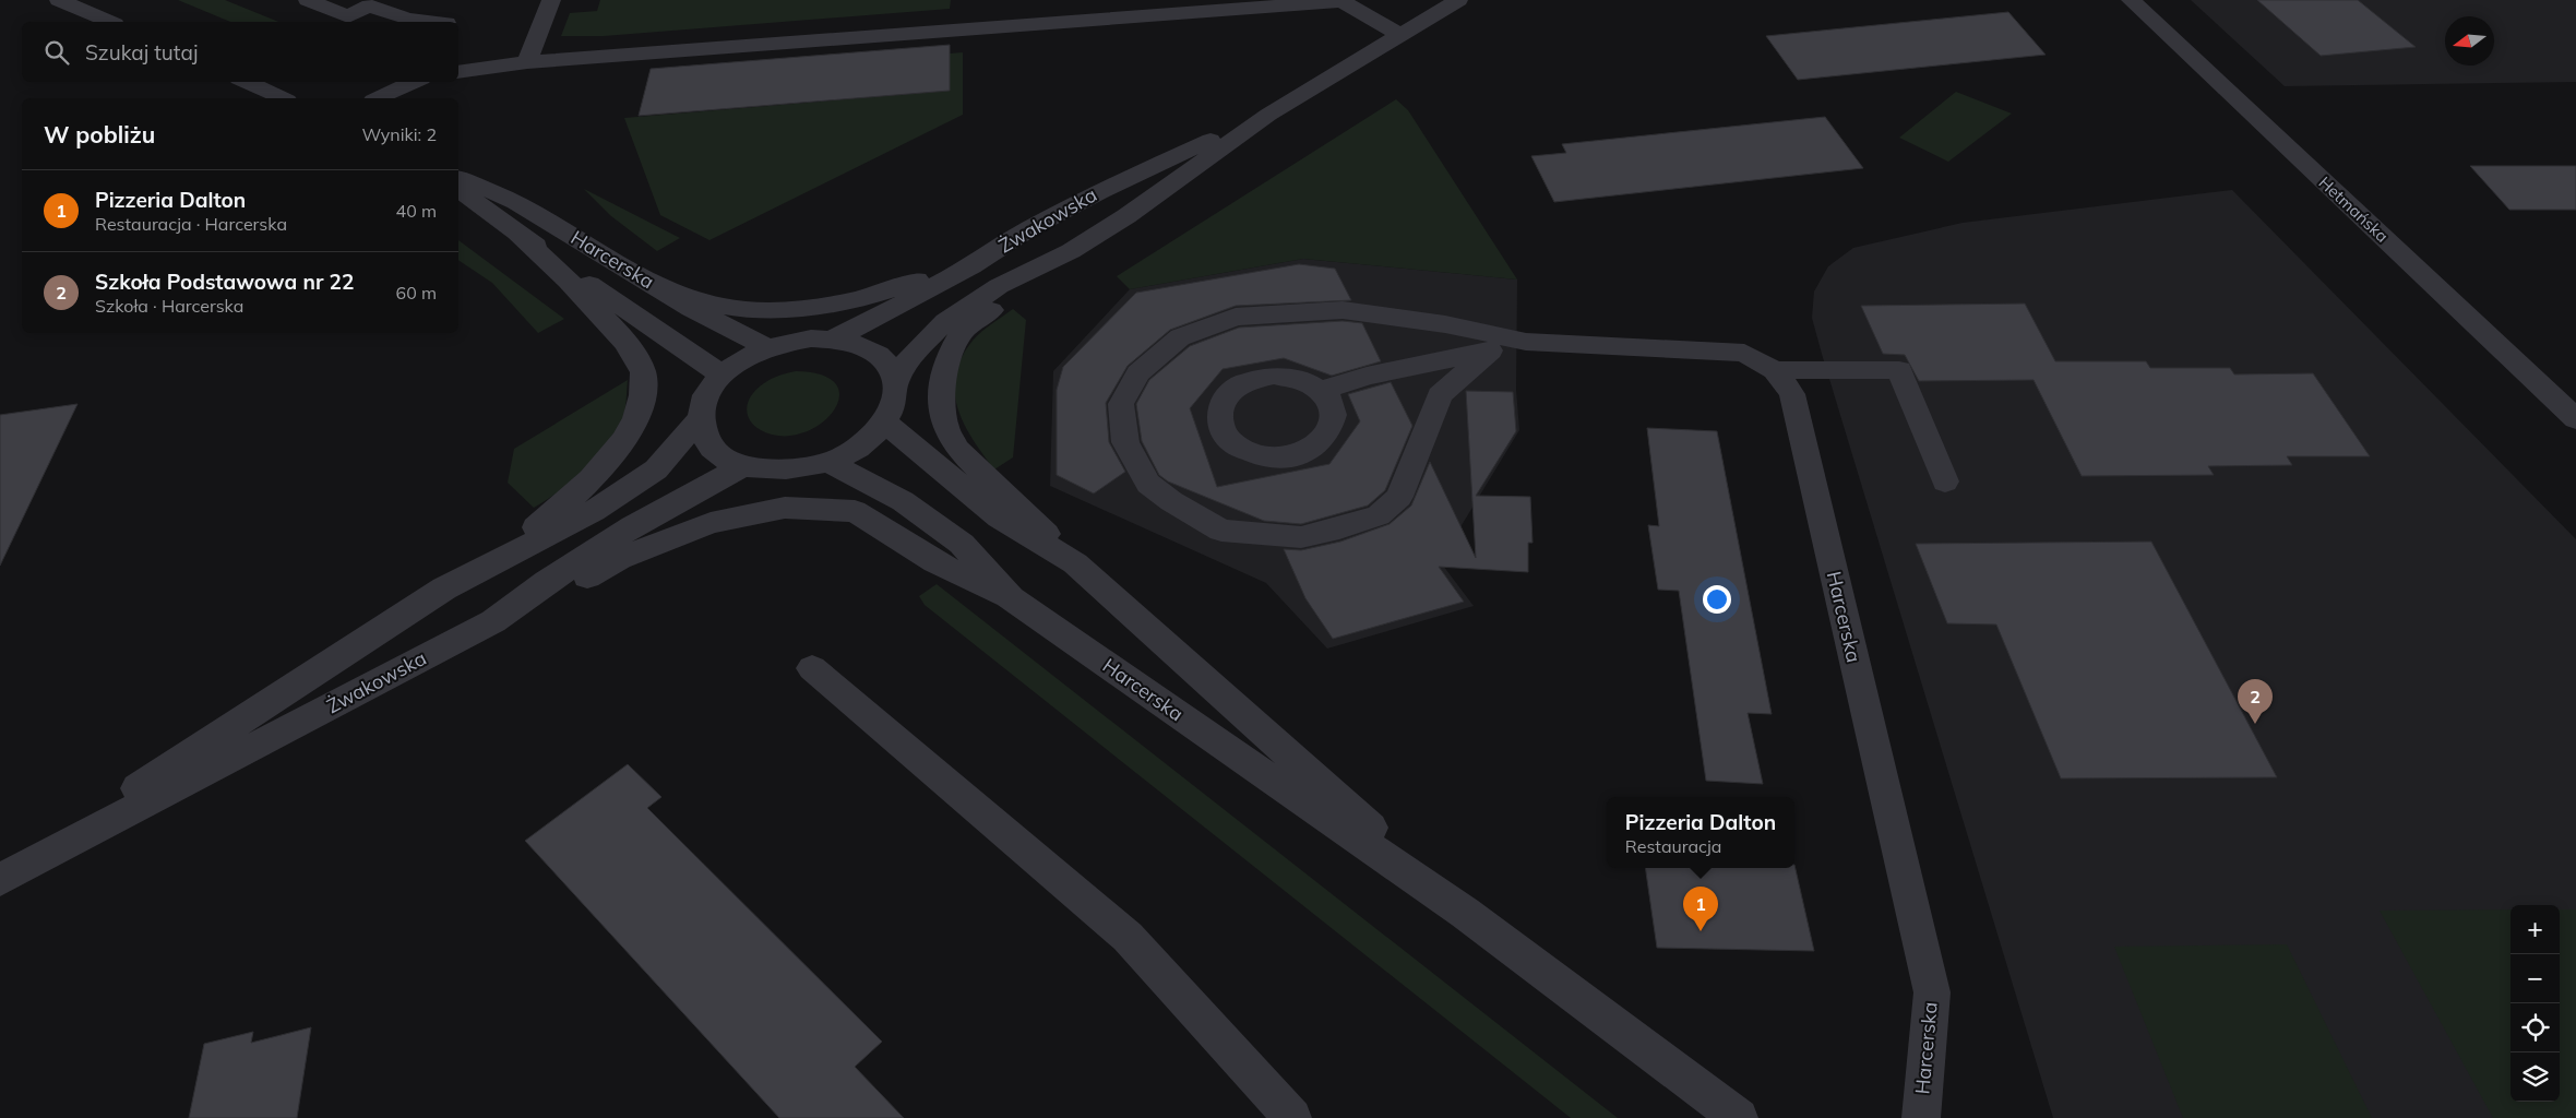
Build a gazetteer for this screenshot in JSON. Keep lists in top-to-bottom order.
{
  "streets": {
    "street": ["Hetmańska", "Żwakowska", "Harcerska"]
  },
  "crossings": [
    ["Żwakowska", "Harcerska"]
  ],
  "north": "left",
  "page": {
    "search": "Szukaj tutaj",
    "heading": ["W pobliżu", "Wyniki: 2"],
    "list": [
      {
        "mark": "1",
        "name": "Pizzeria Dalton",
        "note": "Restauracja · Harcerska",
        "value": "40 m"
      },
      {
        "mark": "2",
        "name": "Szkoła Podstawowa nr 22",
        "note": "Szkoła · Harcerska",
        "value": "60 m"
      }
    ],
    "pins": ["2", "1"],
    "popup": ["Pizzeria Dalton", "Restauracja"],
    "map_buttons": ["+", "−"]
  }
}
